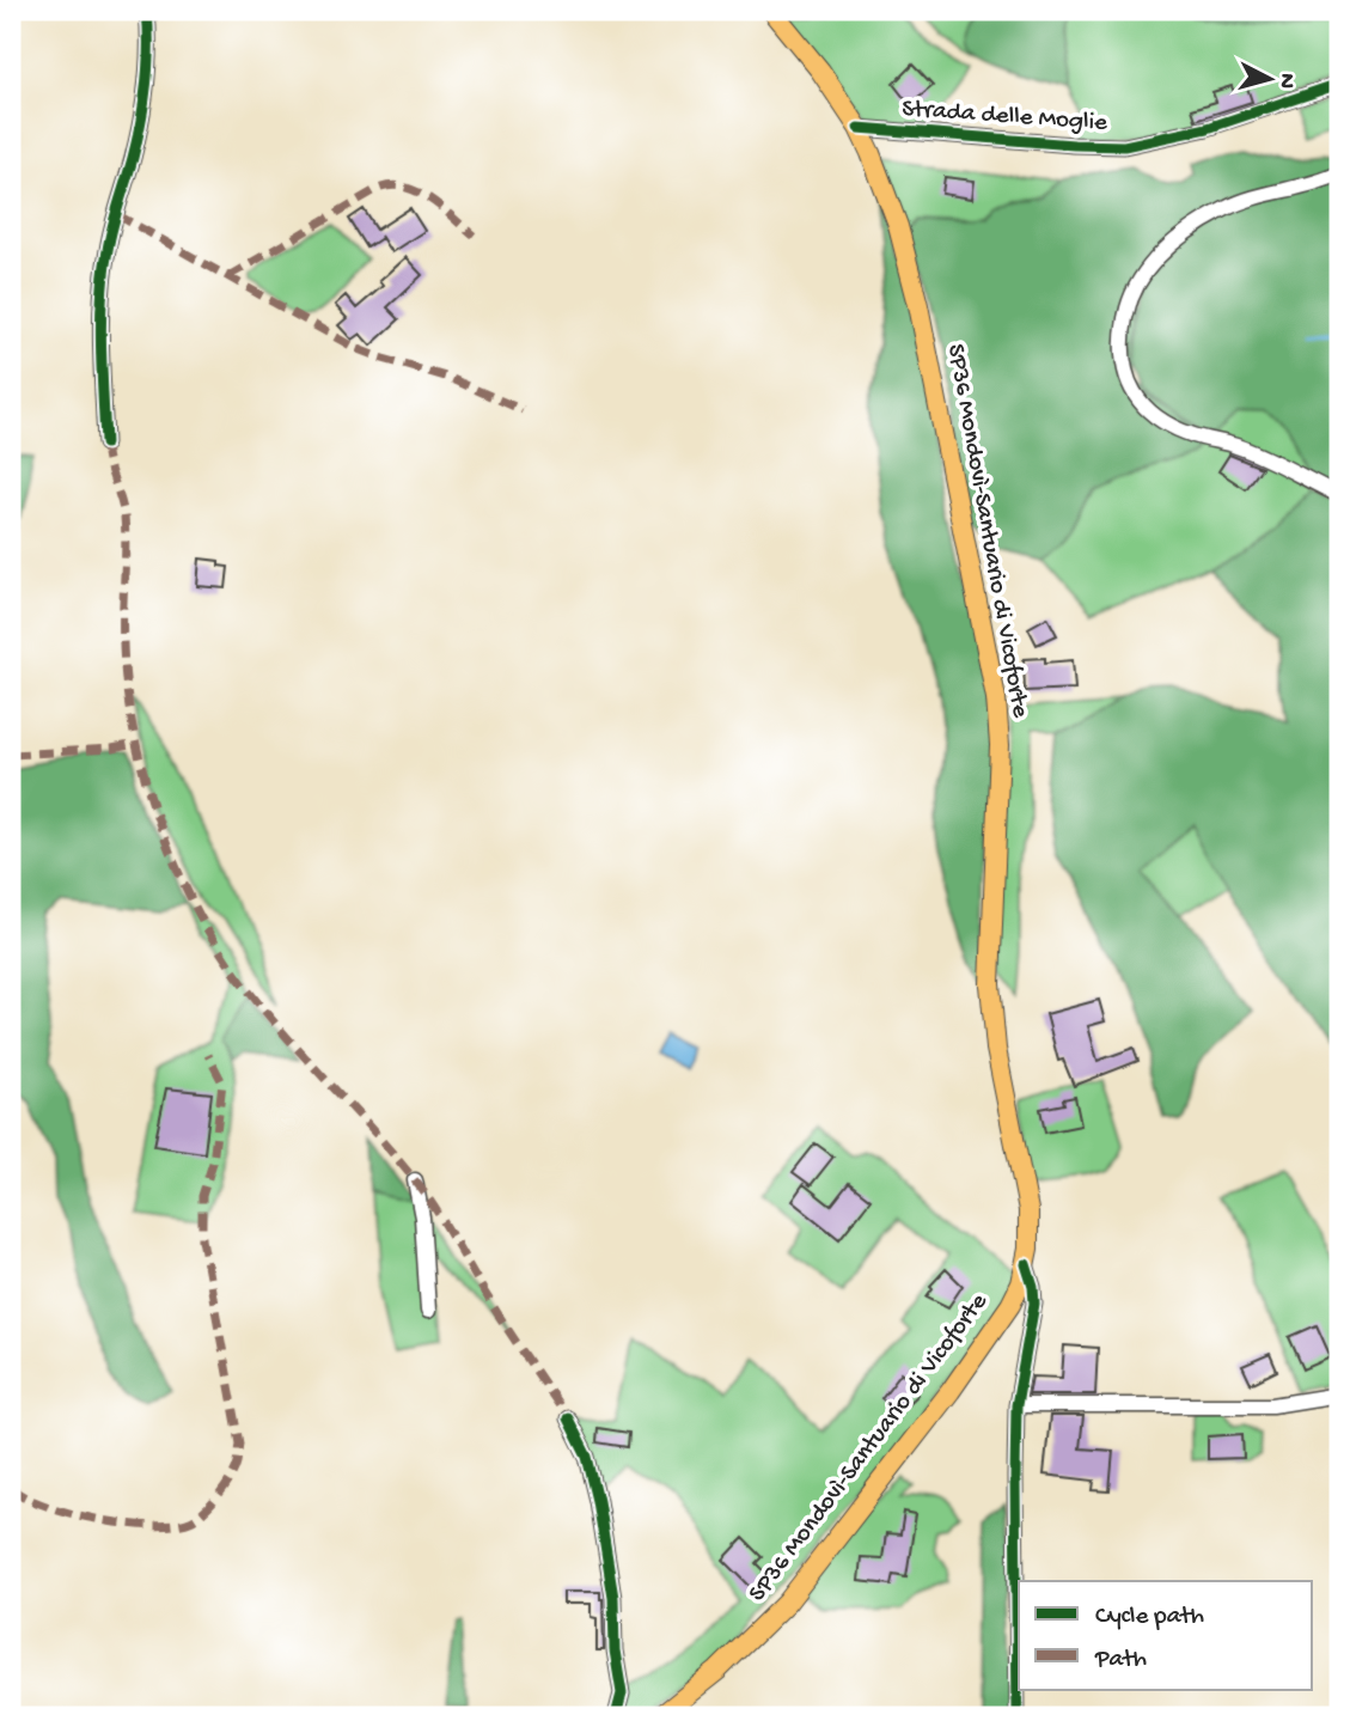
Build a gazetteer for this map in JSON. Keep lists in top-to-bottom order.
{
  "streets": {
    "main road": ["SP36 Mondovì-Santuario di Vicoforte"],
    "street": ["Strada delle Moglie"]
  },
  "crossings": [
    ["Strada delle Moglie", "SP36 Mondovì-Santuario di Vicoforte"]
  ],
  "legend": ["Cycle path", "Path"],
  "north": "right"
}
